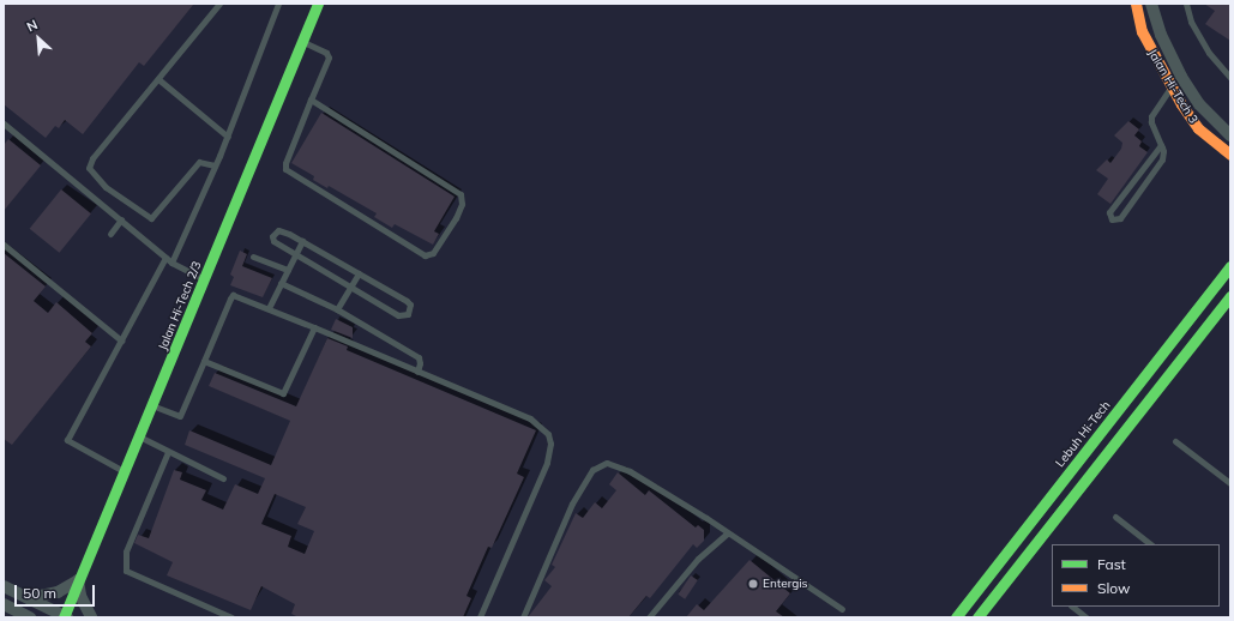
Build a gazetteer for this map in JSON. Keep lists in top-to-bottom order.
{
  "streets": {
    "street": ["Jalan Hi-Tech 3", "Jalan Hi-Tech 2/3", "Lebuh Hi-Tech"]
  },
  "places": ["Entergis"],
  "legend": ["Fast", "Slow"],
  "scale_bar": "50 m",
  "north": "top left"
}
